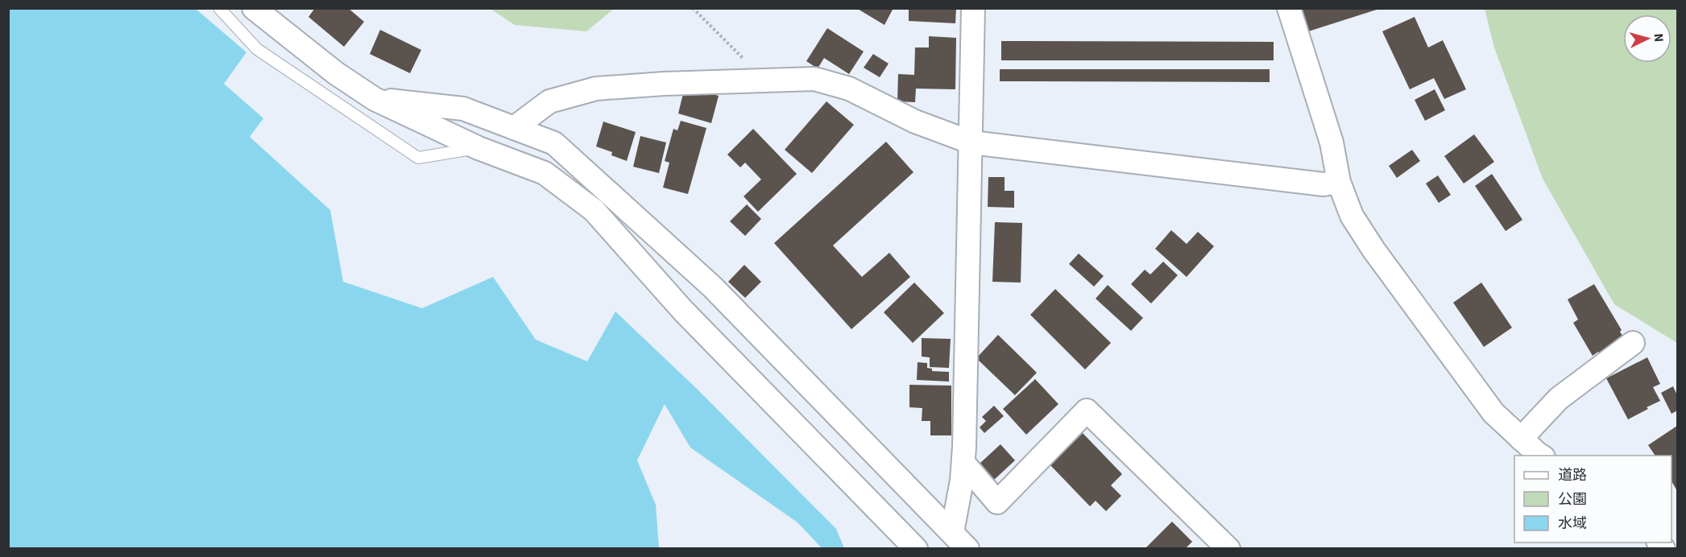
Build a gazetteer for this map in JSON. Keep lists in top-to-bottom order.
{
  "legend": ["道路", "公園", "水域"],
  "north": "right"
}
